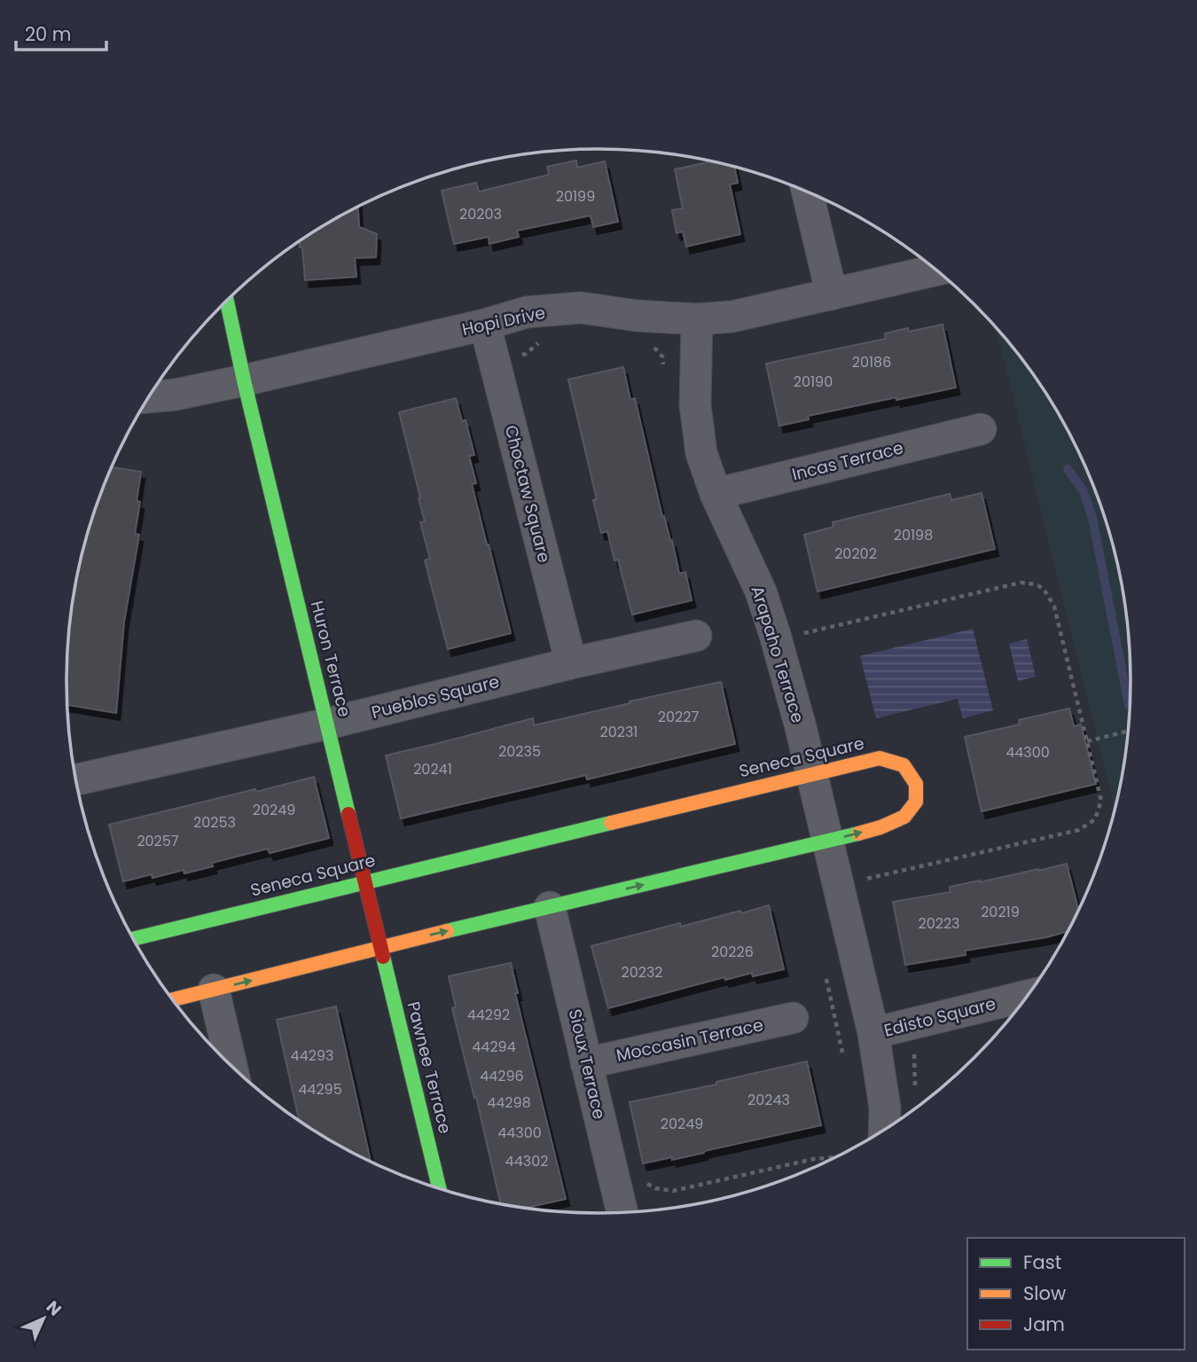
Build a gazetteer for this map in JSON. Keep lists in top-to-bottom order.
{
  "streets": {
    "street": [
      "Hopi Drive",
      "Incas Terrace",
      "Choctaw Square",
      "Arapaho Terrace",
      "Huron Terrace",
      "Pueblos Square",
      "Seneca Square",
      "Edisto Square",
      "Moccasin Terrace",
      "Sioux Terrace",
      "Pawnee Terrace"
    ]
  },
  "crossings": [
    ["Hopi Drive", "Choctaw Square"],
    ["Hopi Drive", "Arapaho Terrace"],
    ["Hopi Drive", "Huron Terrace"],
    ["Incas Terrace", "Arapaho Terrace"],
    ["Choctaw Square", "Pueblos Square"],
    ["Arapaho Terrace", "Seneca Square"],
    ["Arapaho Terrace", "Edisto Square"],
    ["Huron Terrace", "Pueblos Square"],
    ["Huron Terrace", "Seneca Square"],
    ["Huron Terrace", "Pawnee Terrace"],
    ["Seneca Square", "Sioux Terrace"],
    ["Seneca Square", "Pawnee Terrace"],
    ["Moccasin Terrace", "Sioux Terrace"]
  ],
  "house_numbers": [
    "20199",
    "20203",
    "20186",
    "20190",
    "20198",
    "20202",
    "20227",
    "20231",
    "20235",
    "44300",
    "20241",
    "20249",
    "20253",
    "20257",
    "20219",
    "20223",
    "20226",
    "20232",
    "44292",
    "44294",
    "44293",
    "44296",
    "44295",
    "20243",
    "44298",
    "20249",
    "44300",
    "44302"
  ],
  "legend": ["Fast", "Slow", "Jam"],
  "scale_bar": "20 m",
  "north": "top right"
}
